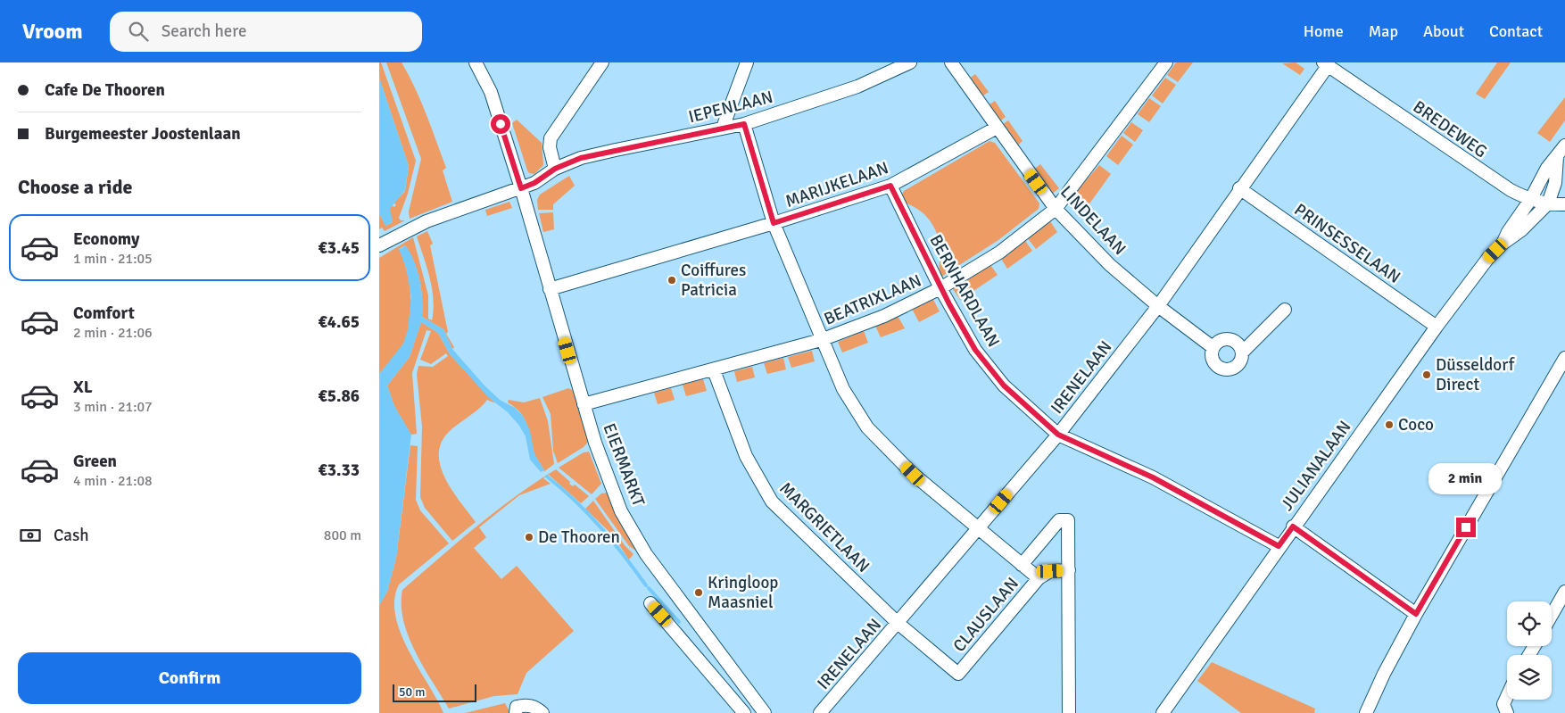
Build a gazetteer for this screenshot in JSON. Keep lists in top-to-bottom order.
{
  "streets": {
    "street": [
      "IEPENLAAN",
      "BREDEWEG",
      "MARIJKELAAN",
      "LINDELAAN",
      "PRINSESSELAAN",
      "BERNHARDLAAN",
      "BEATRIXLAAN",
      "IRENELAAN",
      "EIERMARKT",
      "JULIANALAAN",
      "MARGRIETLAAN",
      "CLAUSLAAN"
    ]
  },
  "crossings": [
    ["IEPENLAAN", "EIERMARKT"],
    ["IEPENLAAN", "CLAUSLAAN"],
    ["BREDEWEG", "IRENELAAN"],
    ["BREDEWEG", "JULIANALAAN"],
    ["MARIJKELAAN", "LINDELAAN"],
    ["MARIJKELAAN", "BERNHARDLAAN"],
    ["MARIJKELAAN", "EIERMARKT"],
    ["MARIJKELAAN", "CLAUSLAAN"],
    ["LINDELAAN", "BEATRIXLAAN"],
    ["LINDELAAN", "IRENELAAN"],
    ["PRINSESSELAAN", "IRENELAAN"],
    ["PRINSESSELAAN", "JULIANALAAN"],
    ["BERNHARDLAAN", "BEATRIXLAAN"],
    ["BERNHARDLAAN", "IRENELAAN"],
    ["BERNHARDLAAN", "JULIANALAAN"],
    ["BEATRIXLAAN", "EIERMARKT"],
    ["BEATRIXLAAN", "MARGRIETLAAN"],
    ["BEATRIXLAAN", "CLAUSLAAN"],
    ["IRENELAAN", "MARGRIETLAAN"],
    ["IRENELAAN", "CLAUSLAAN"],
    ["MARGRIETLAAN", "CLAUSLAAN"]
  ],
  "places": [
    "Coiffures Patricia",
    "Düsseldorf Direct",
    "Coco",
    "De Thooren",
    "Kringloop Maasniel"
  ],
  "scale_bar": "50 m",
  "page": {
    "header": "Vroom",
    "search": "Search here",
    "nav": [
      "Home",
      "Map",
      "About",
      "Contact"
    ],
    "banner": ["Cafe De Thooren", "Burgemeester Joostenlaan"],
    "heading": "Choose a ride",
    "list": [
      {
        "name": "Economy",
        "note": "1 min · 21:05",
        "value": "€3.45"
      },
      {
        "name": "Comfort",
        "note": "2 min · 21:06",
        "value": "€4.65"
      },
      {
        "name": "XL",
        "note": "3 min · 21:07",
        "value": "€5.86"
      },
      {
        "name": "Green",
        "note": "4 min · 21:08",
        "value": "€3.33"
      }
    ],
    "bubble": "2 min",
    "pay": ["Cash", "800 m"],
    "buttons": "Confirm",
    "scale": "50 m"
  }
}
